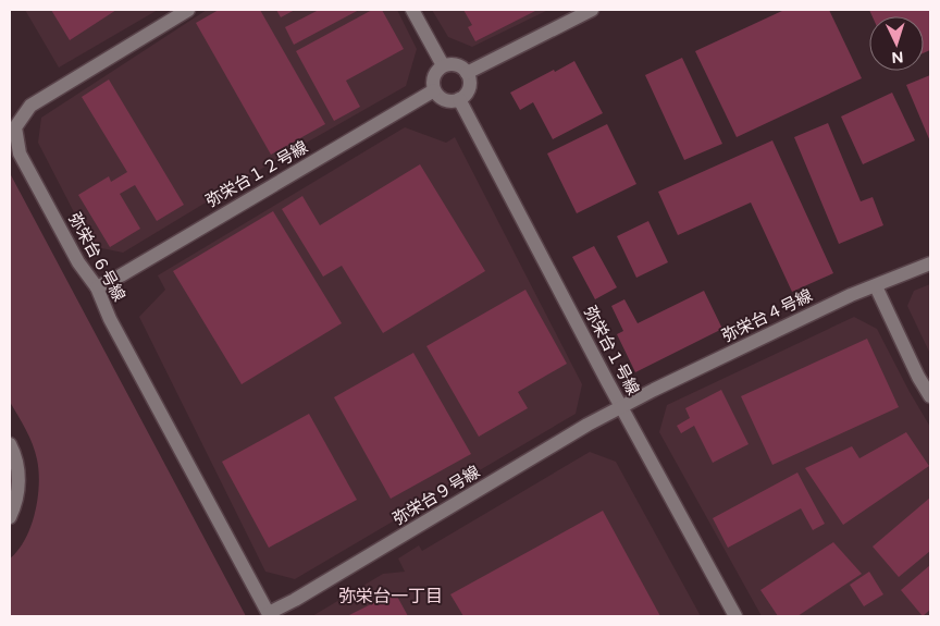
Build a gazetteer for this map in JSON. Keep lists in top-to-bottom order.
{
  "streets": {
    "street": [
      "弥栄台１２号線",
      "弥栄台６号線",
      "弥栄台４号線",
      "弥栄台１号線",
      "弥栄台９号線"
    ]
  },
  "crossings": [
    ["弥栄台１２号線", "弥栄台６号線"],
    ["弥栄台１２号線", "弥栄台１号線"],
    ["弥栄台６号線", "弥栄台９号線"],
    ["弥栄台４号線", "弥栄台１号線"],
    ["弥栄台４号線", "弥栄台９号線"],
    ["弥栄台１号線", "弥栄台９号線"]
  ],
  "districts": ["弥栄台一丁目"],
  "north": "bottom"
}
